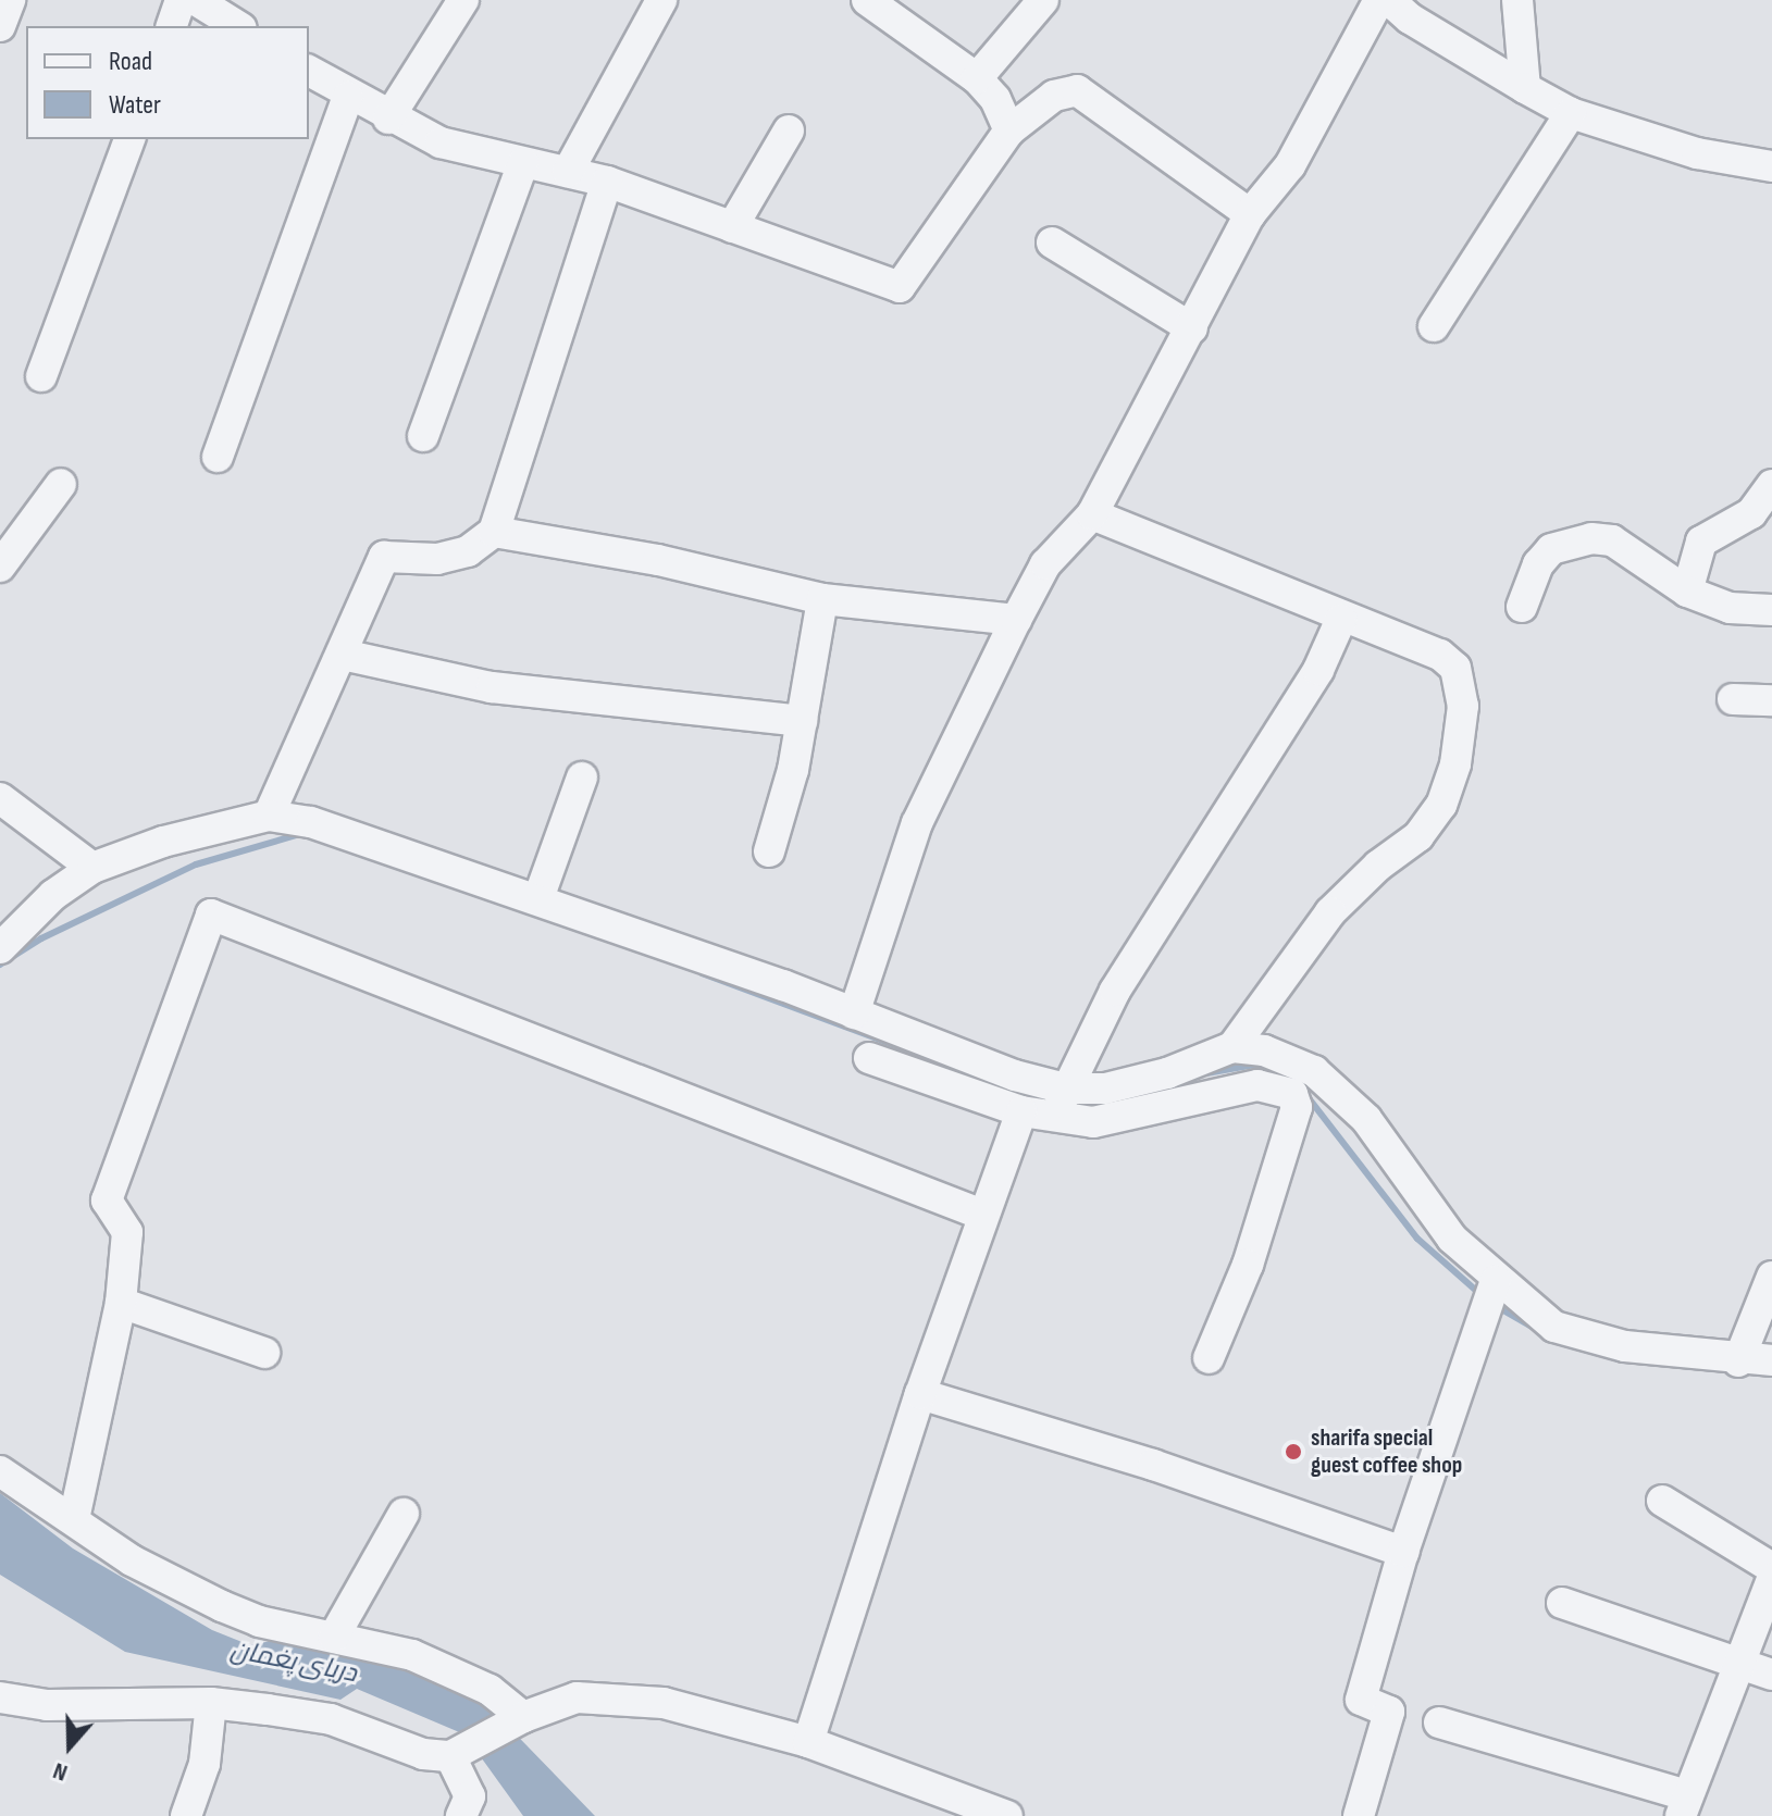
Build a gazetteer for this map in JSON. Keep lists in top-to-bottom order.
{
  "water": ["دریای پغمان"],
  "places": ["sharifa special guest coffee shop"],
  "legend": ["Road", "Water"],
  "north": "bottom"
}
